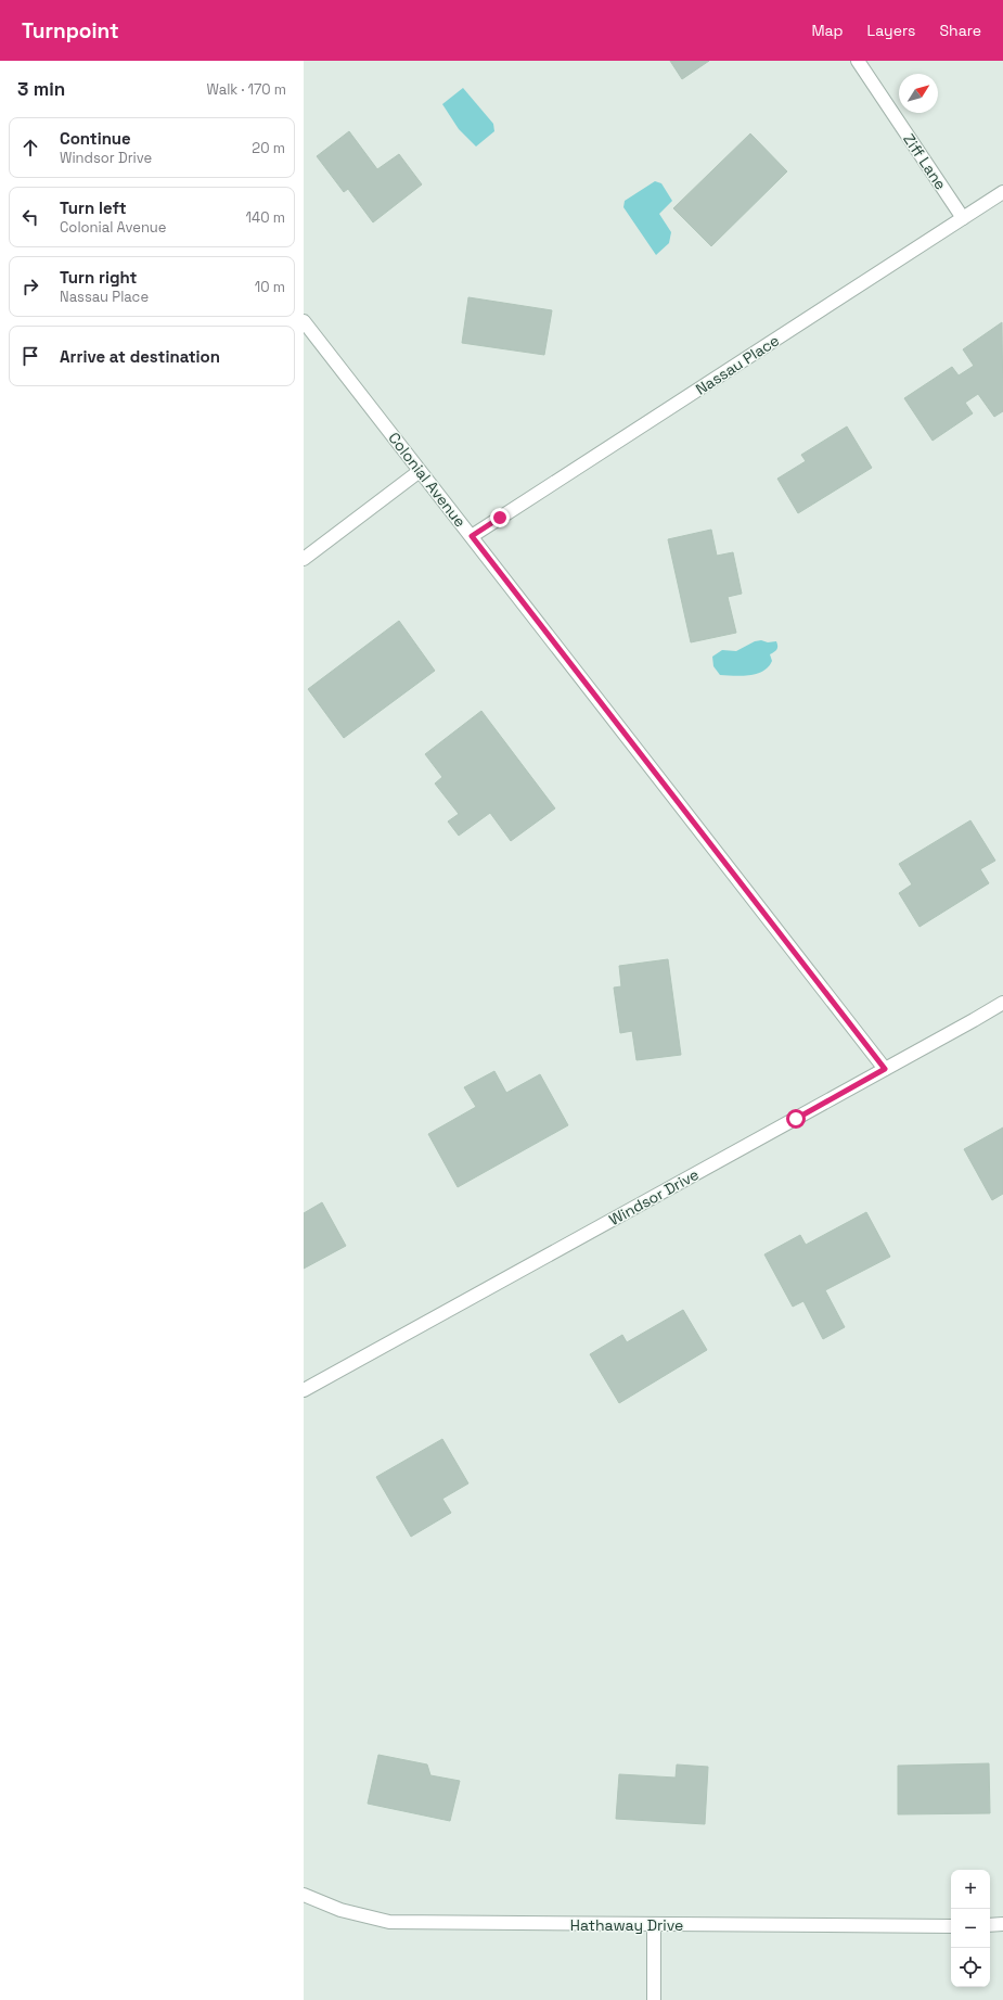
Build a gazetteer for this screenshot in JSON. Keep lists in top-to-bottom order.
{
  "streets": {
    "street": [
      "Ziff Lane",
      "Nassau Place",
      "Colonial Avenue",
      "Windsor Drive",
      "Hathaway Drive"
    ]
  },
  "crossings": [
    ["Ziff Lane", "Nassau Place"],
    ["Nassau Place", "Colonial Avenue"],
    ["Colonial Avenue", "Windsor Drive"]
  ],
  "north": "top right",
  "page": {
    "header": "Turnpoint",
    "nav": ["Map", "Layers", "Share"],
    "heading": ["3 min", "Walk · 170 m"],
    "list": [
      ["Continue", "Windsor Drive", "20 m"],
      ["Turn left", "Colonial Avenue", "140 m"],
      ["Turn right", "Nassau Place", "10 m"],
      "Arrive at destination"
    ],
    "map_buttons": ["+", "−"]
  }
}
